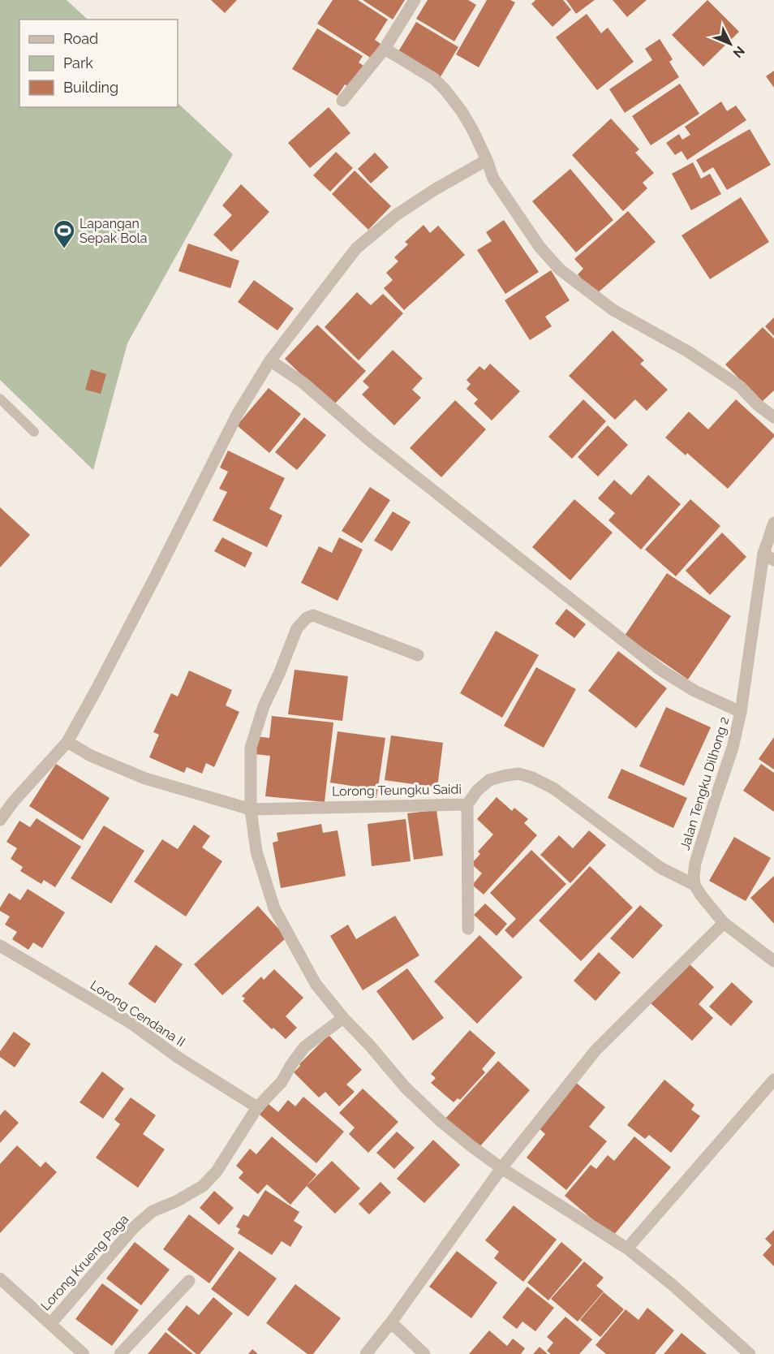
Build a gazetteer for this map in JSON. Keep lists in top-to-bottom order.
{
  "streets": {
    "street": [
      "Jalan Tengku Dilhong 2",
      "Lorong Teungku Saidi",
      "Lorong Cendana II",
      "Lorong Krueng Paga"
    ]
  },
  "crossings": [
    ["Jalan Tengku Dilhong 2", "Lorong Teungku Saidi"],
    ["Lorong Cendana II", "Lorong Krueng Paga"]
  ],
  "places": {
    "sports": ["Lapangan Sepak Bola"]
  },
  "legend": ["Road", "Park", "Building"],
  "north": "bottom right"
}
